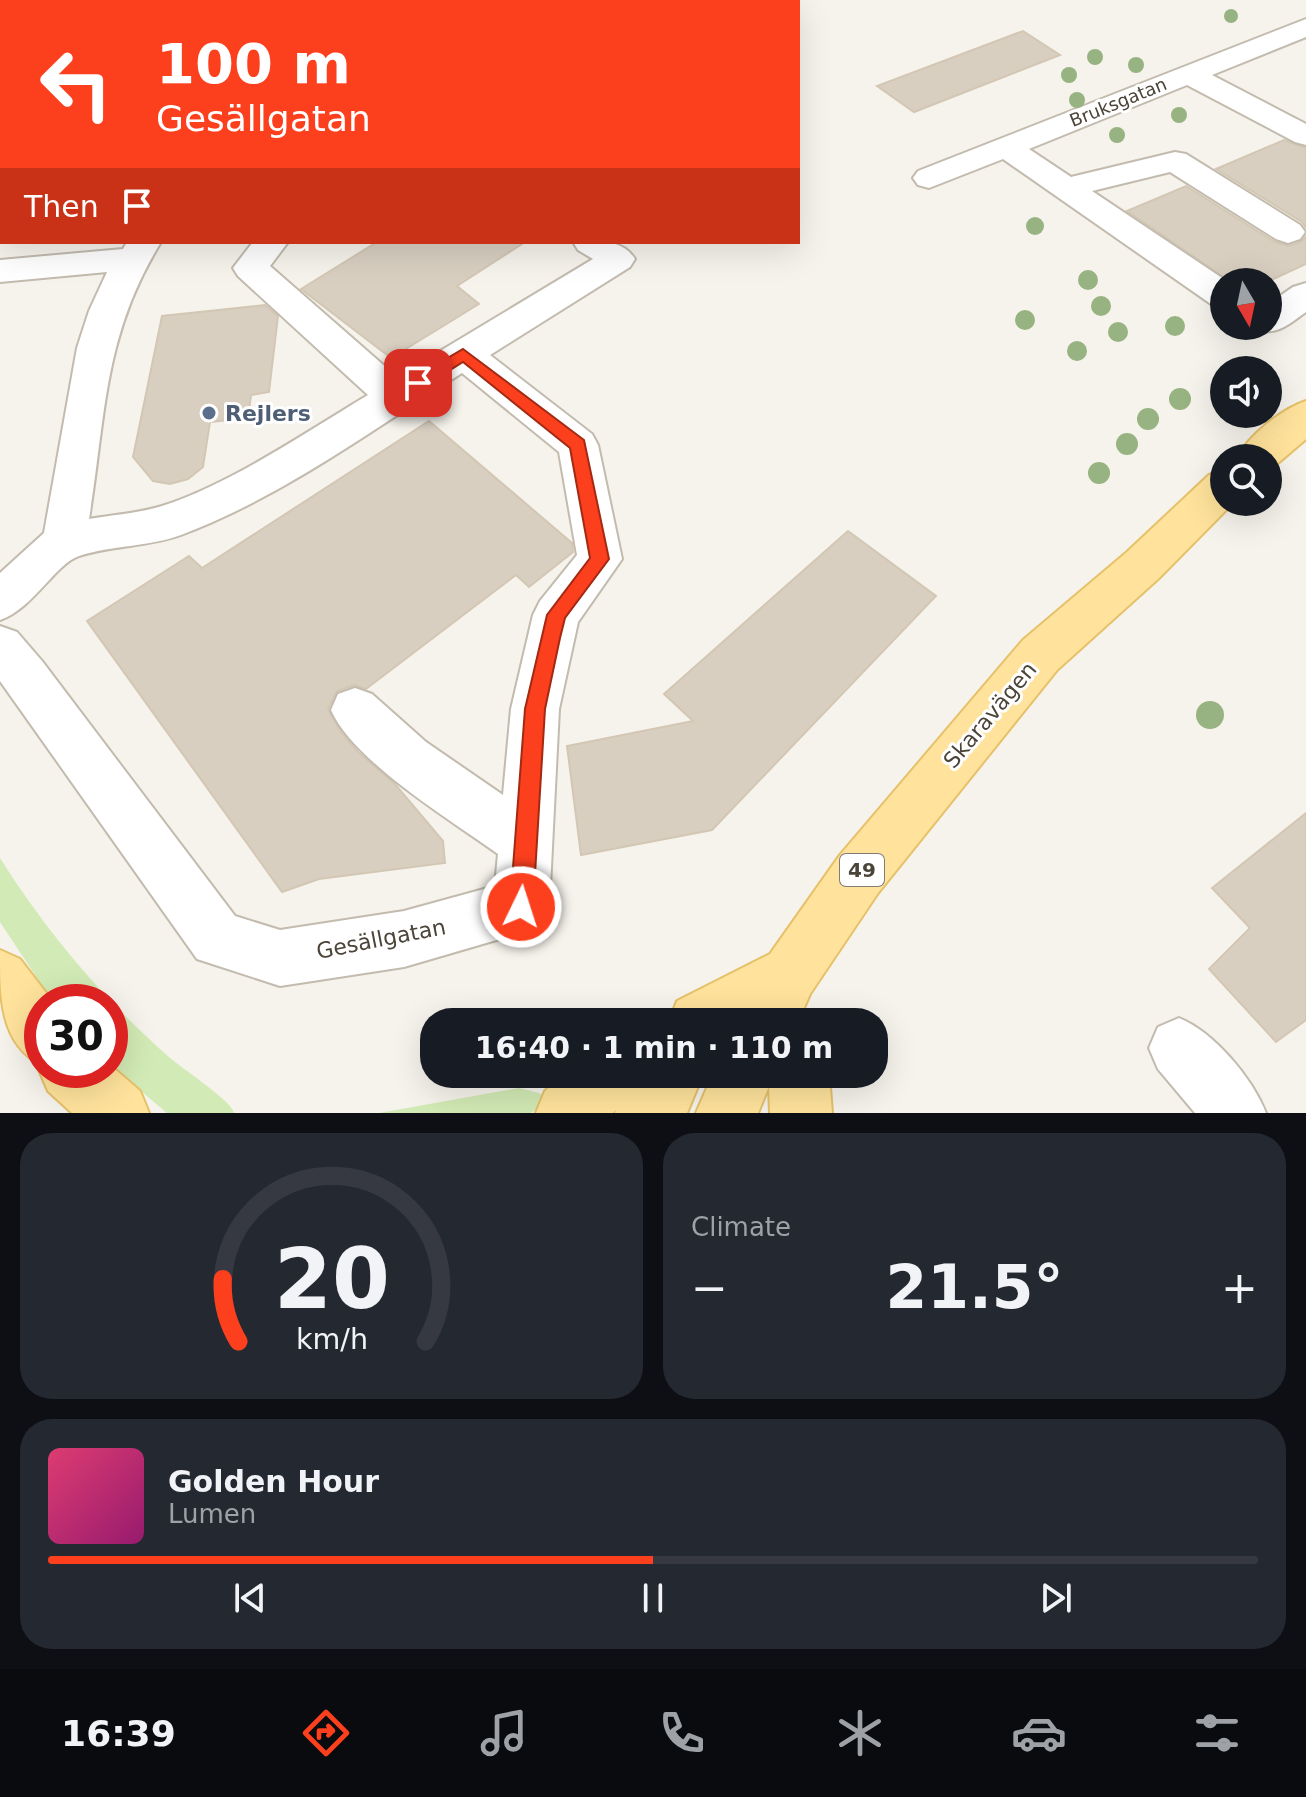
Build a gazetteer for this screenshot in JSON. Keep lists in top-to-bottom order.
{
  "streets": {
    "main road": ["Skaravägen", "49"],
    "street": ["Bruksgatan", "Gesällgatan"]
  },
  "places": ["Rejlers"],
  "north": "bottom",
  "page": {
    "turn": ["100 m", "Gesällgatan"],
    "then": "Then",
    "limit": "30",
    "trip": "16:40 · 1 min · 110 m",
    "tile": "Climate",
    "heat": ["−", "21.5°", "+"],
    "song": ["Golden Hour", "Lumen"],
    "tabs": "16:39",
    "gauge": ["20", "km/h"]
  }
}
